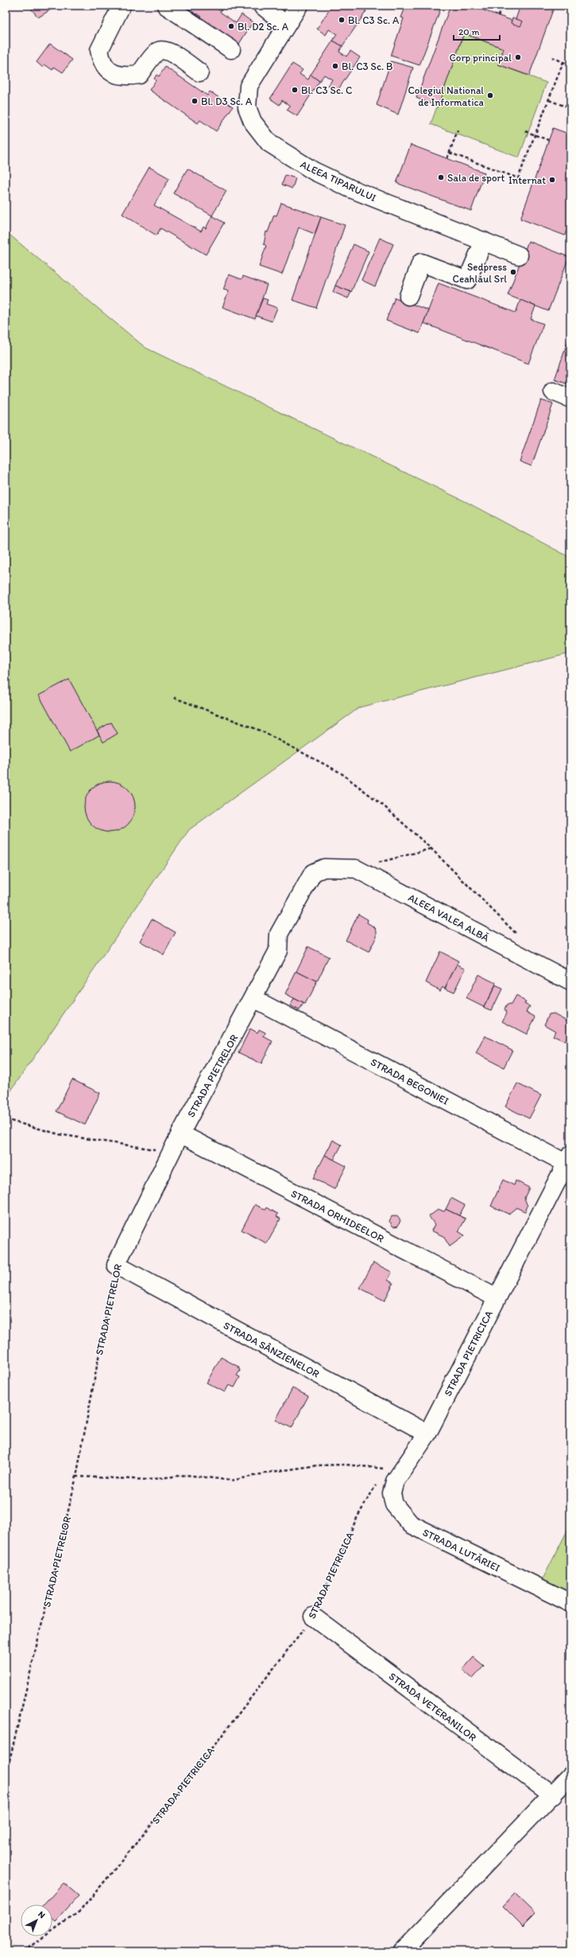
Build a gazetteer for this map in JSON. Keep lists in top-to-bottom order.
{
  "streets": {
    "street": [
      "ALEEA TIPARULUI",
      "ALEEA VALEA ALBĂ",
      "STRADA PIETRELOR",
      "STRADA BEGONIEI",
      "STRADA ORHIDEELOR",
      "STRADA SÂNZIENELOR",
      "STRADA PIETRICICA",
      "STRADA LUTĂRIEI",
      "STRADA VETERANILOR"
    ]
  },
  "crossings": [
    ["ALEEA VALEA ALBĂ", "STRADA PIETRELOR"],
    ["STRADA PIETRELOR", "STRADA BEGONIEI"],
    ["STRADA PIETRELOR", "STRADA ORHIDEELOR"],
    ["STRADA PIETRELOR", "STRADA SÂNZIENELOR"],
    ["STRADA BEGONIEI", "STRADA PIETRICICA"],
    ["STRADA ORHIDEELOR", "STRADA PIETRICICA"],
    ["STRADA SÂNZIENELOR", "STRADA PIETRICICA"],
    ["STRADA PIETRICICA", "STRADA LUTĂRIEI"],
    ["STRADA PIETRICICA", "STRADA VETERANILOR"]
  ],
  "places": [
    "Bl. C3 Sc. A",
    "Bl. D2 Sc. A",
    "Corp principal",
    "Bl. C3 Sc. B",
    "Bl. C3 Sc. C",
    "Colegiul National de Informatica",
    "Bl. D3 Sc. A",
    "Sala de sport",
    "Internat",
    "Sedpress Ceahlăul Srl"
  ],
  "scale_bar": "20 m",
  "north": "top right"
}
